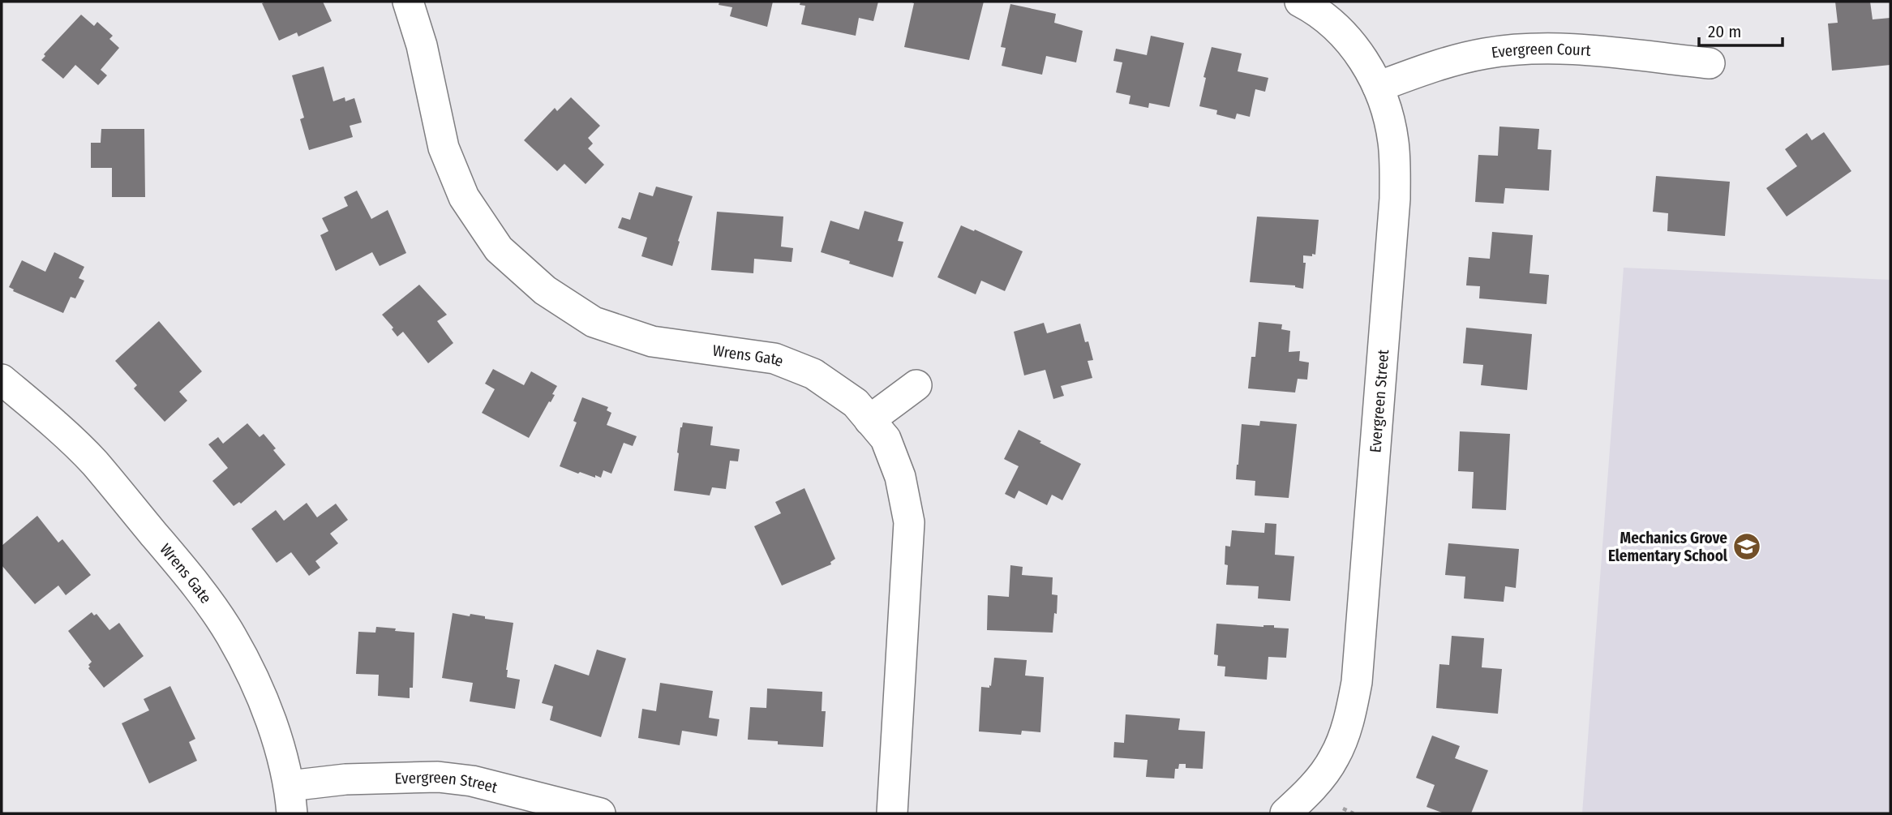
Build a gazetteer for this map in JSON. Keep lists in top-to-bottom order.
{
  "streets": {
    "street": ["Evergreen Court", "Wrens Gate", "Evergreen Street"]
  },
  "crossings": [
    ["Evergreen Court", "Evergreen Street"],
    ["Wrens Gate", "Evergreen Street"]
  ],
  "places": {
    "school or university": ["Mechanics Grove Elementary School"]
  },
  "scale_bar": "20 m"
}
